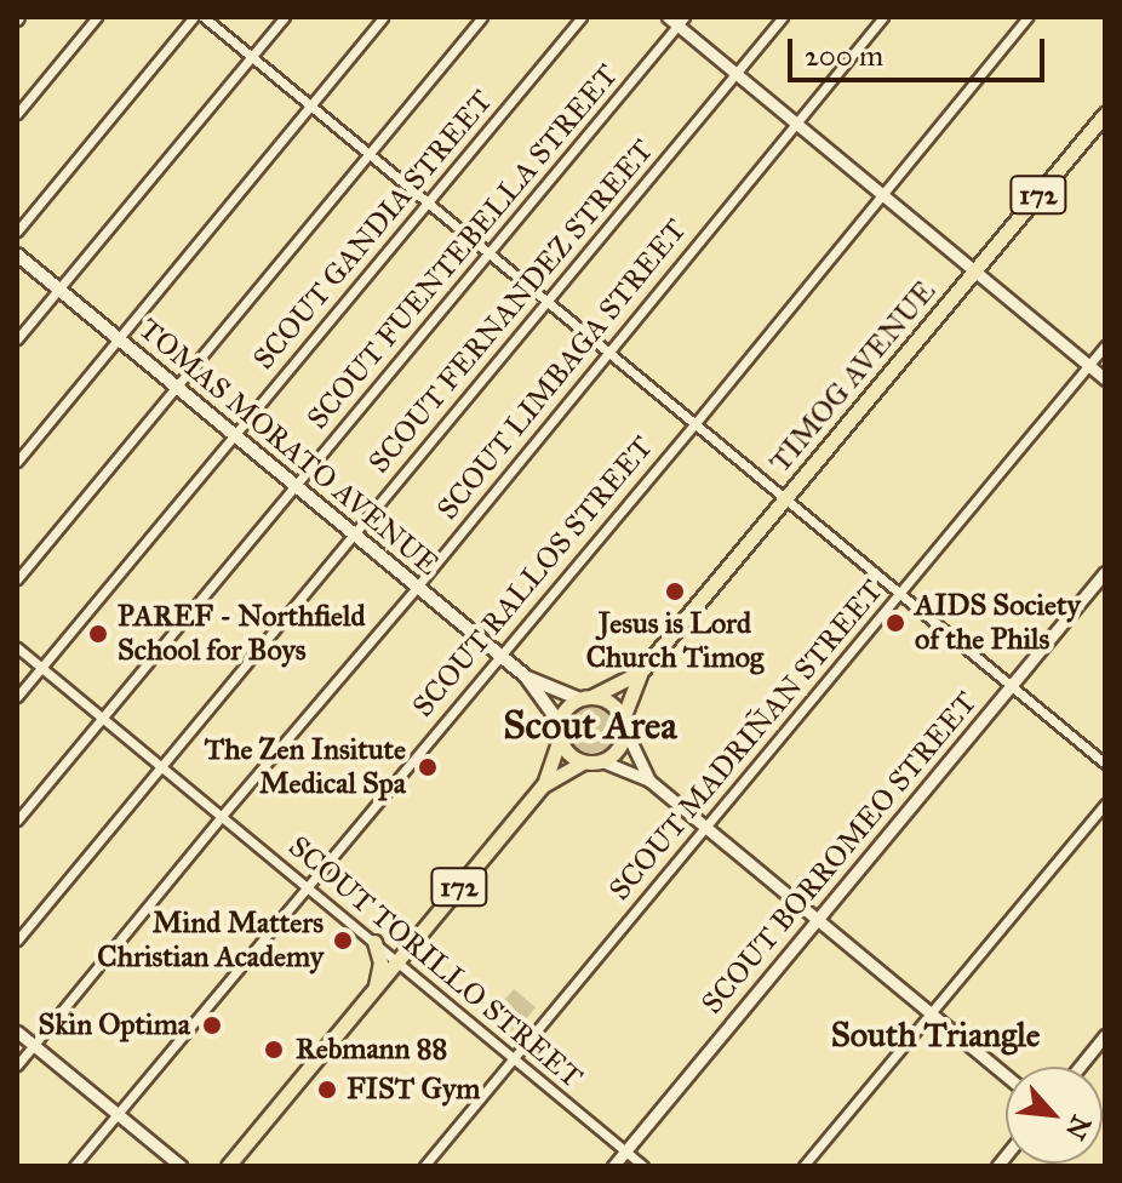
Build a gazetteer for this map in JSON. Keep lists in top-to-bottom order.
{
  "streets": {
    "main road": ["172", "TIMOG AVENUE", "TOMAS MORATO AVENUE"],
    "street": [
      "SCOUT GANDIA STREET",
      "SCOUT FUENTEBELLA STREET",
      "SCOUT FERNANDEZ STREET",
      "SCOUT LIMBAGA STREET",
      "SCOUT RALLOS STREET",
      "SCOUT MADRIÑAN STREET",
      "SCOUT BORROMEO STREET",
      "SCOUT TORILLO STREET"
    ]
  },
  "crossings": [
    ["172", "TIMOG AVENUE"],
    ["172", "TOMAS MORATO AVENUE"],
    ["172", "SCOUT TORILLO STREET"],
    ["SCOUT GANDIA STREET", "TOMAS MORATO AVENUE"],
    ["SCOUT GANDIA STREET", "SCOUT TORILLO STREET"],
    ["SCOUT FUENTEBELLA STREET", "TOMAS MORATO AVENUE"],
    ["SCOUT FUENTEBELLA STREET", "SCOUT TORILLO STREET"],
    ["SCOUT FERNANDEZ STREET", "TOMAS MORATO AVENUE"],
    ["SCOUT FERNANDEZ STREET", "SCOUT TORILLO STREET"],
    ["SCOUT LIMBAGA STREET", "TOMAS MORATO AVENUE"],
    ["SCOUT LIMBAGA STREET", "SCOUT TORILLO STREET"],
    ["TIMOG AVENUE", "TOMAS MORATO AVENUE"],
    ["TOMAS MORATO AVENUE", "SCOUT RALLOS STREET"],
    ["SCOUT RALLOS STREET", "SCOUT TORILLO STREET"],
    ["SCOUT MADRIÑAN STREET", "SCOUT TORILLO STREET"],
    ["SCOUT BORROMEO STREET", "SCOUT TORILLO STREET"]
  ],
  "districts": ["Scout Area", "South Triangle"],
  "places": [
    "Jesus is Lord Church Timog",
    "AIDS Society of the Phils",
    "PAREF - Northfield School for Boys",
    "The Zen Insitute Medical Spa",
    "Mind Matters Christian Academy",
    "Skin Optima",
    "Rebmann 88",
    "FIST Gym"
  ],
  "scale_bar": "200 m",
  "north": "bottom right"
}
